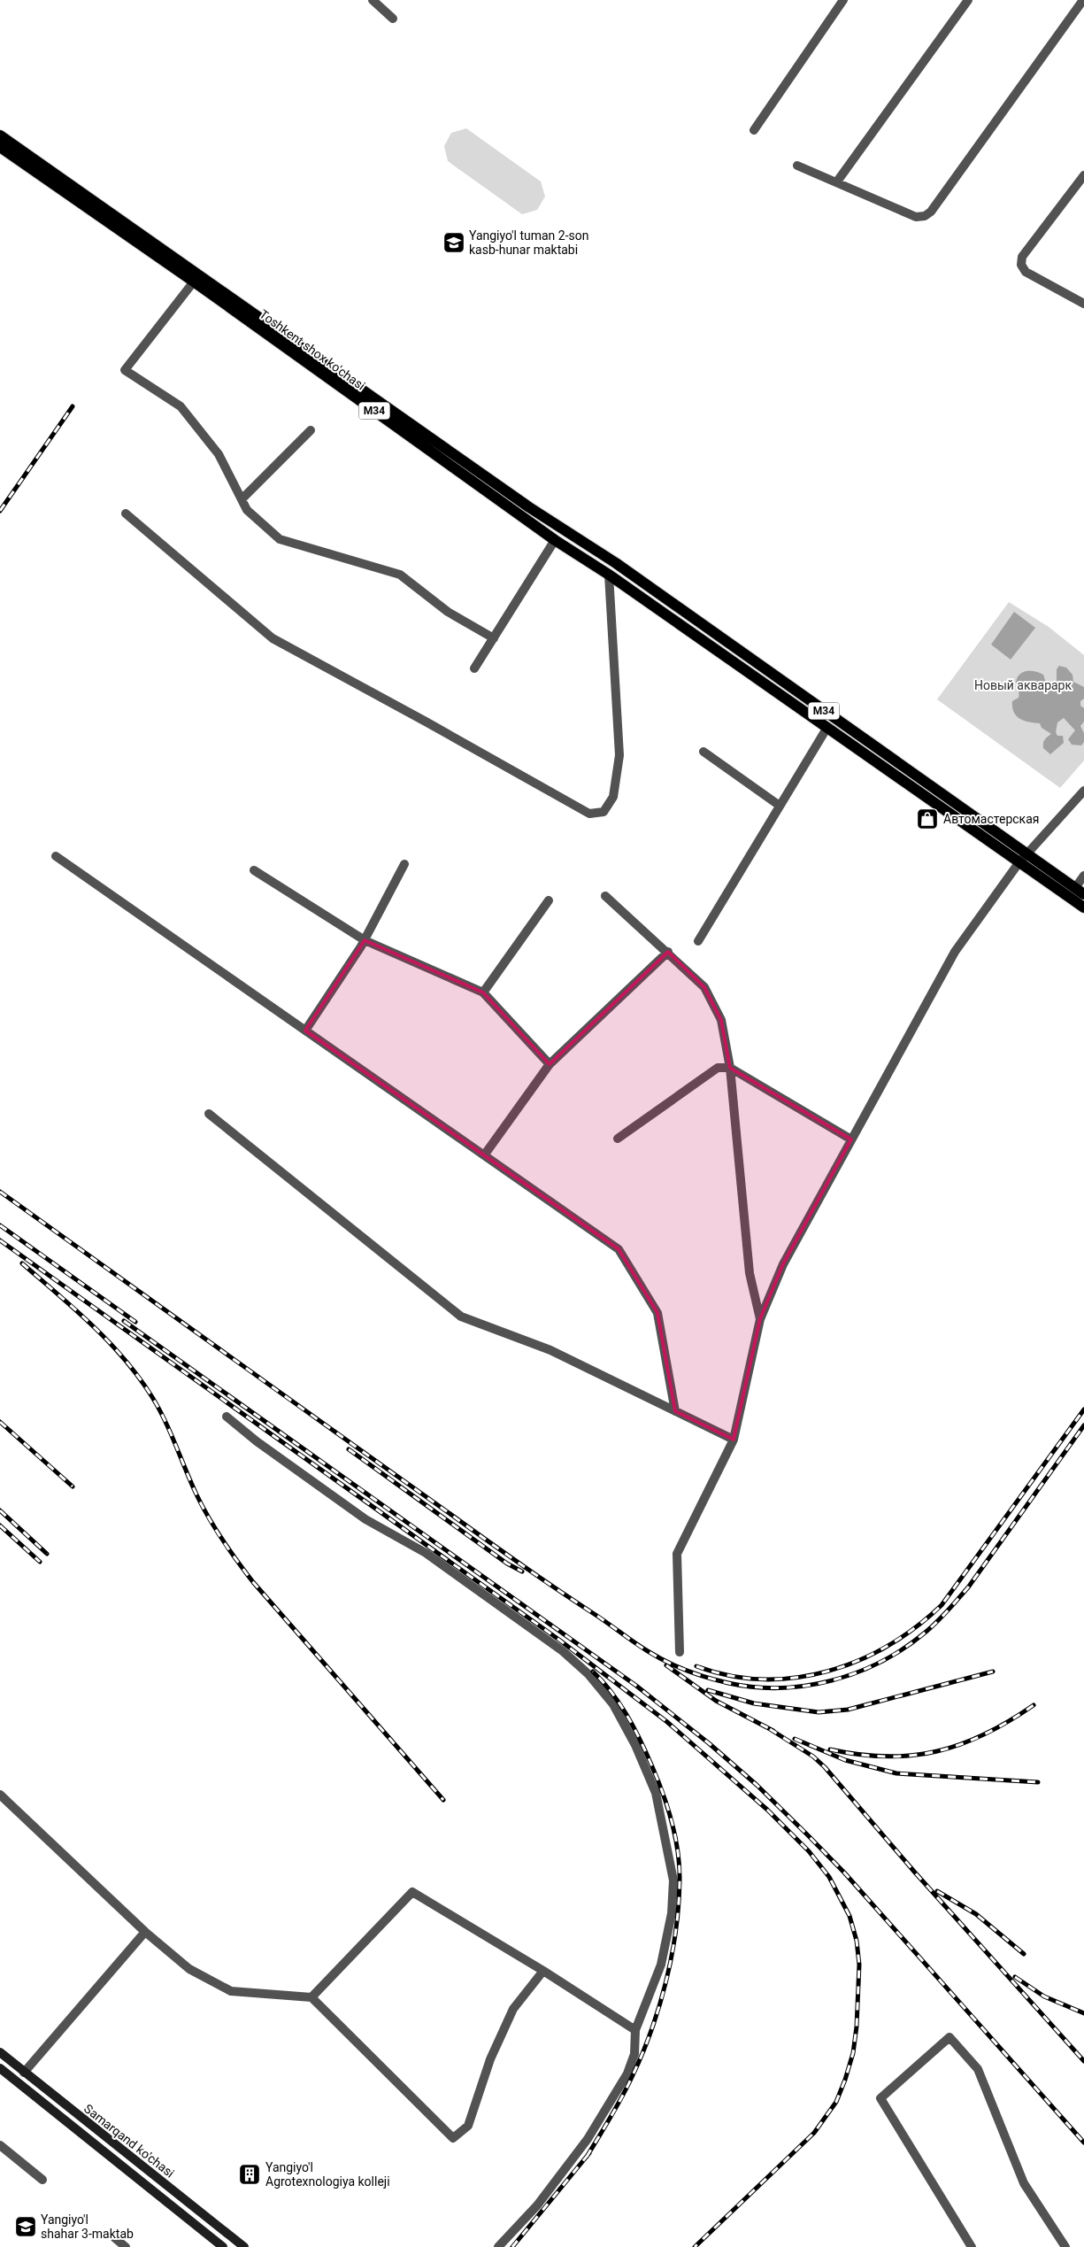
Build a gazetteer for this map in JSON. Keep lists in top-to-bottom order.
{
  "streets": {
    "main road": ["Toshkent shox ko'chasi", "M34", "Samarqand ko'chasi"]
  },
  "crossings": [
    ["Toshkent shox ko'chasi", "M34"]
  ],
  "parks": ["Новый акварарк"],
  "places": {
    "school or university": ["Yangiyo'l tuman 2-son kasb-hunar maktabi", "Yangiyo'l shahar 3-maktab"],
    "shop": ["Автомастерская"],
    "building": ["Yangiyo'l Agrotexnologiya kolleji"]
  }
}
